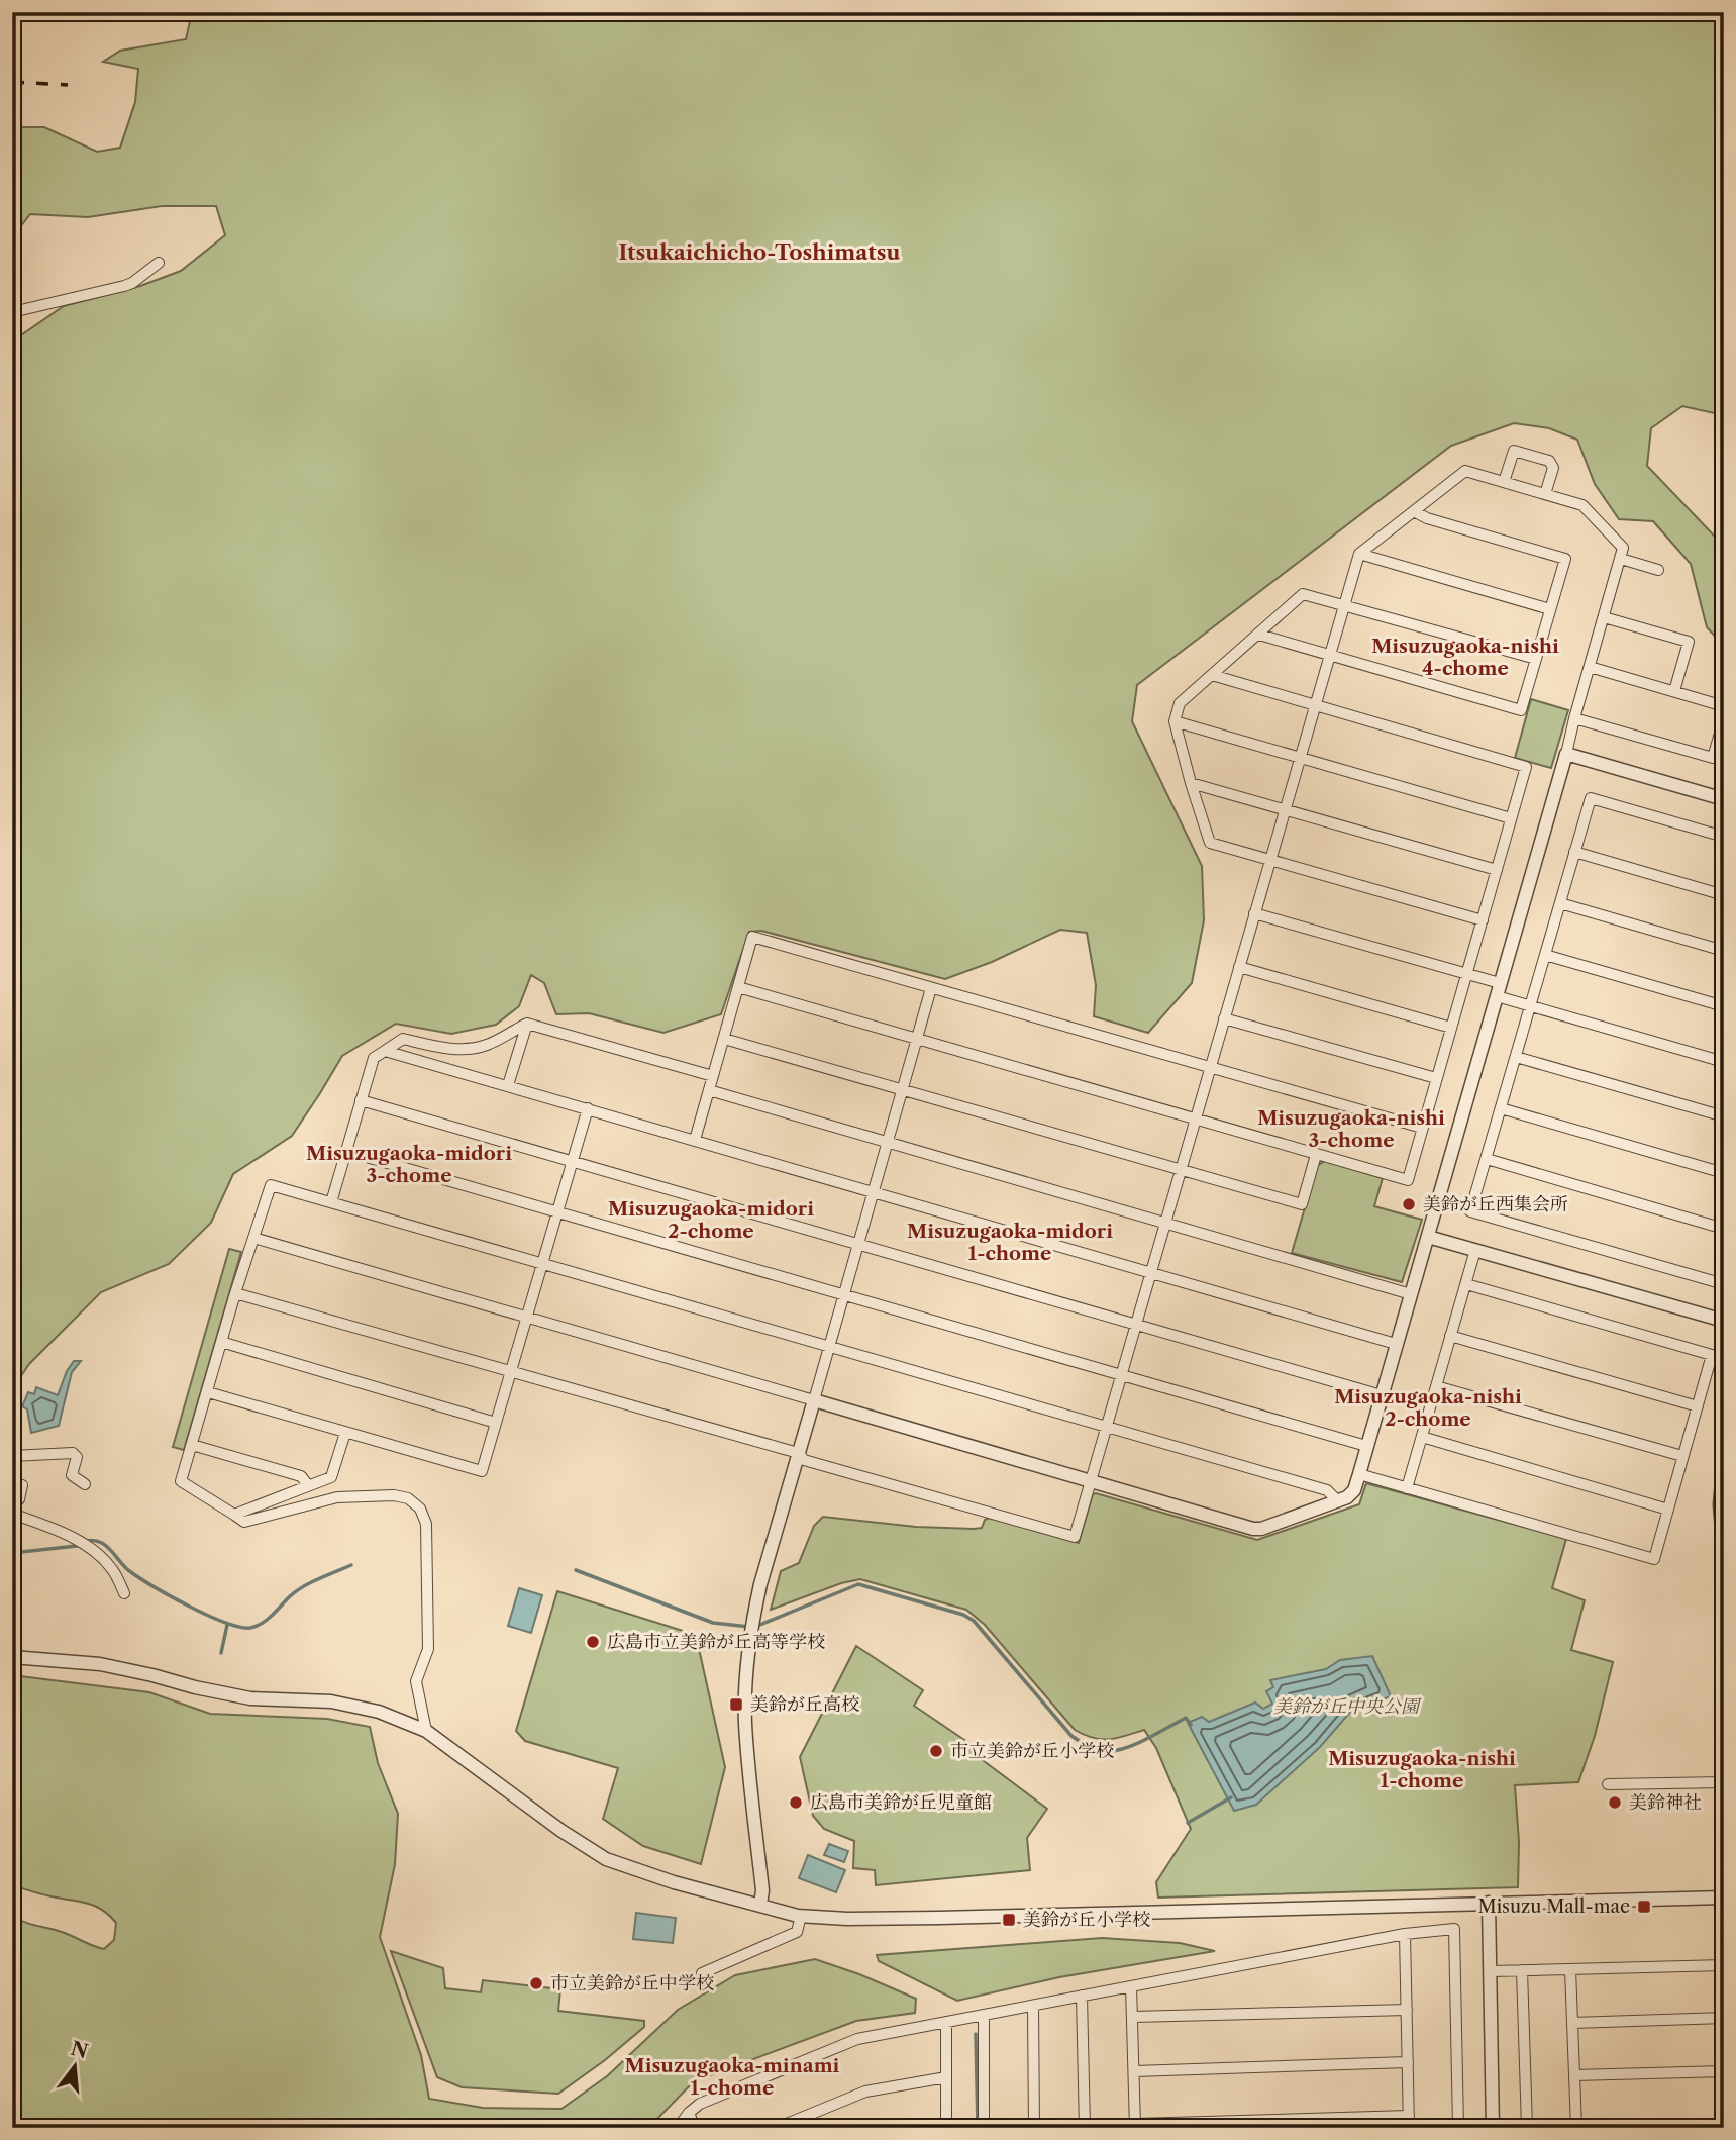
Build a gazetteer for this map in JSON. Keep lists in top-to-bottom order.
{
  "districts": [
    "Itsukaichicho-Toshimatsu",
    "Misuzugaoka-nishi 4-chome",
    "Misuzugaoka-nishi 3-chome",
    "Misuzugaoka-midori 3-chome",
    "Misuzugaoka-midori 2-chome",
    "Misuzugaoka-midori 1-chome",
    "Misuzugaoka-nishi 2-chome",
    "Misuzugaoka-nishi 1-chome",
    "Misuzugaoka-minami 1-chome"
  ],
  "parks": ["美鈴が丘中央公園"],
  "places": {
    "other": [
      "美鈴が丘西集会所",
      "広島市立美鈴が丘高等学校",
      "市立美鈴が丘小学校",
      "広島市美鈴が丘児童館",
      "美鈴神社",
      "市立美鈴が丘中学校"
    ],
    "transit": ["美鈴が丘高校", "Misuzu Mall-mae", "美鈴が丘小学校"]
  },
  "north": "top"
}
